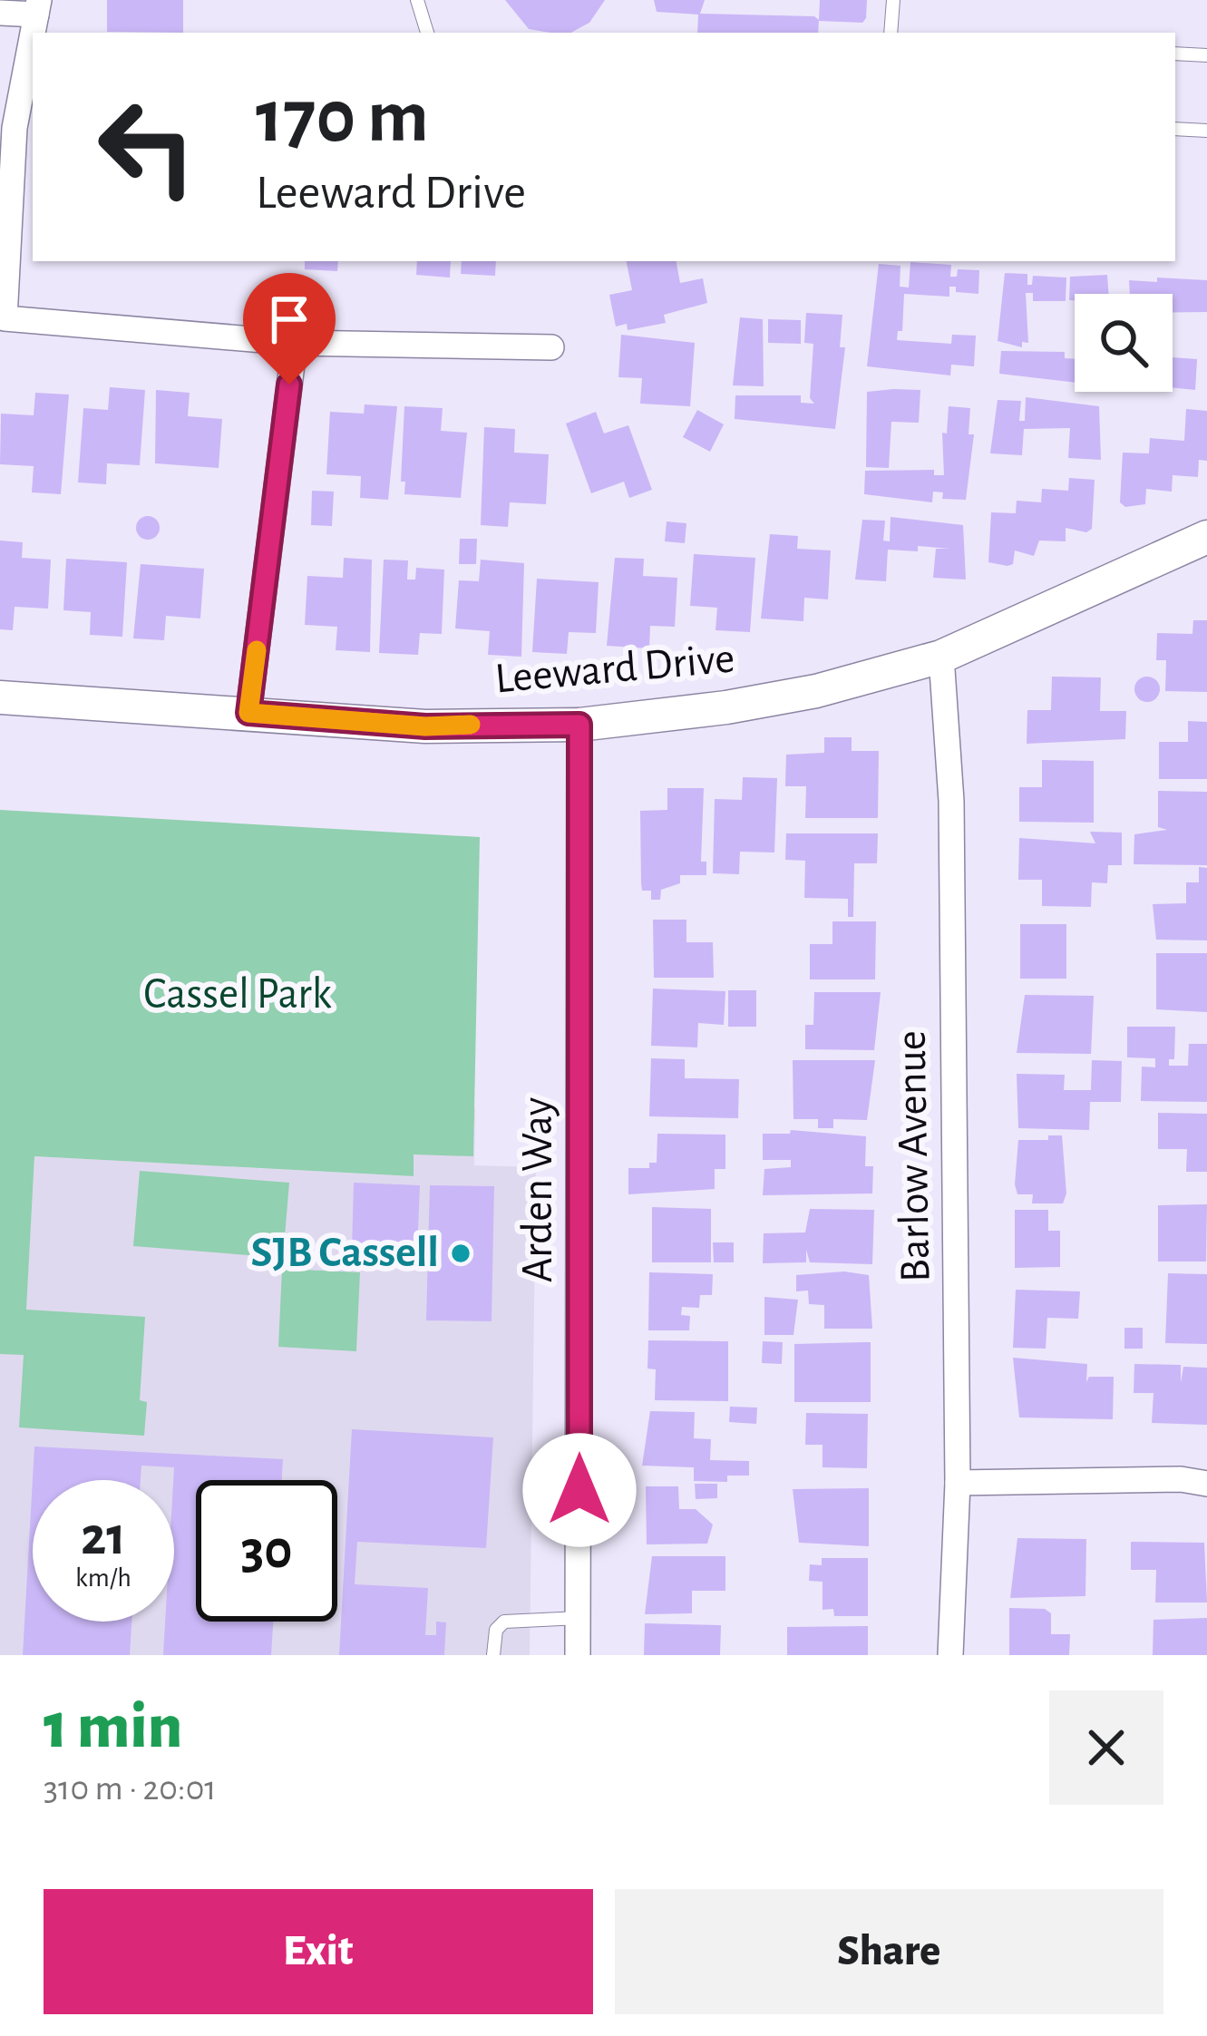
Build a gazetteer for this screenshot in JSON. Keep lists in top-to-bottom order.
{
  "streets": {
    "street": ["Leeward Drive", "Barlow Avenue", "Arden Way"]
  },
  "crossings": [
    ["Leeward Drive", "Barlow Avenue"],
    ["Leeward Drive", "Arden Way"]
  ],
  "parks": ["Cassel Park"],
  "places": ["SJB Cassell"],
  "page": {
    "turn": ["170 m", "Leeward Drive"],
    "speed": "21 km/h",
    "limit": "30",
    "heading": ["1 min", "310 m · 20:01"],
    "buttons": ["Exit", "Share"]
  }
}
